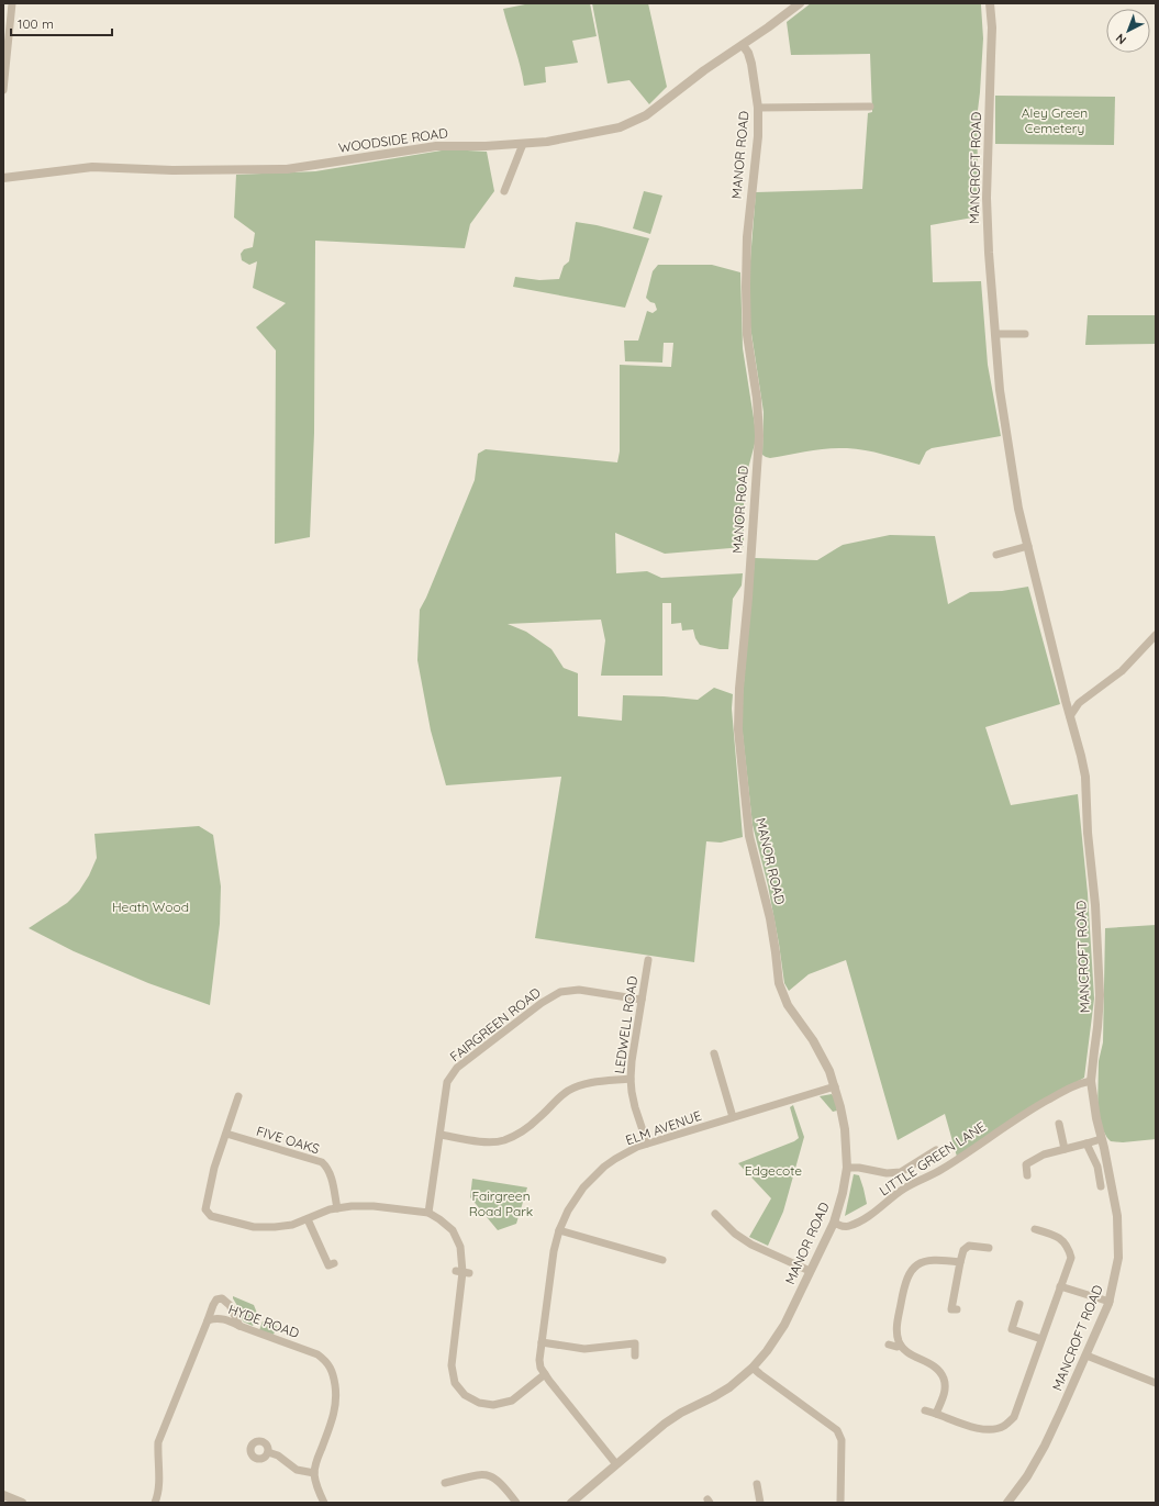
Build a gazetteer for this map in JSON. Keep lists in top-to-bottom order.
{
  "streets": {
    "street": [
      "WOODSIDE ROAD",
      "MANOR ROAD",
      "MANCROFT ROAD",
      "FAIRGREEN ROAD",
      "LEDWELL ROAD",
      "ELM AVENUE",
      "FIVE OAKS",
      "LITTLE GREEN LANE",
      "HYDE ROAD"
    ]
  },
  "crossings": [
    ["WOODSIDE ROAD", "MANOR ROAD"],
    ["MANOR ROAD", "ELM AVENUE"],
    ["MANOR ROAD", "LITTLE GREEN LANE"],
    ["MANCROFT ROAD", "LITTLE GREEN LANE"],
    ["FAIRGREEN ROAD", "LEDWELL ROAD"],
    ["LEDWELL ROAD", "ELM AVENUE"]
  ],
  "parks": [
    "Aley Green Cemetery",
    "Heath Wood",
    "Edgecote",
    "Fairgreen Road Park"
  ],
  "scale_bar": "100 m",
  "north": "bottom left"
}
